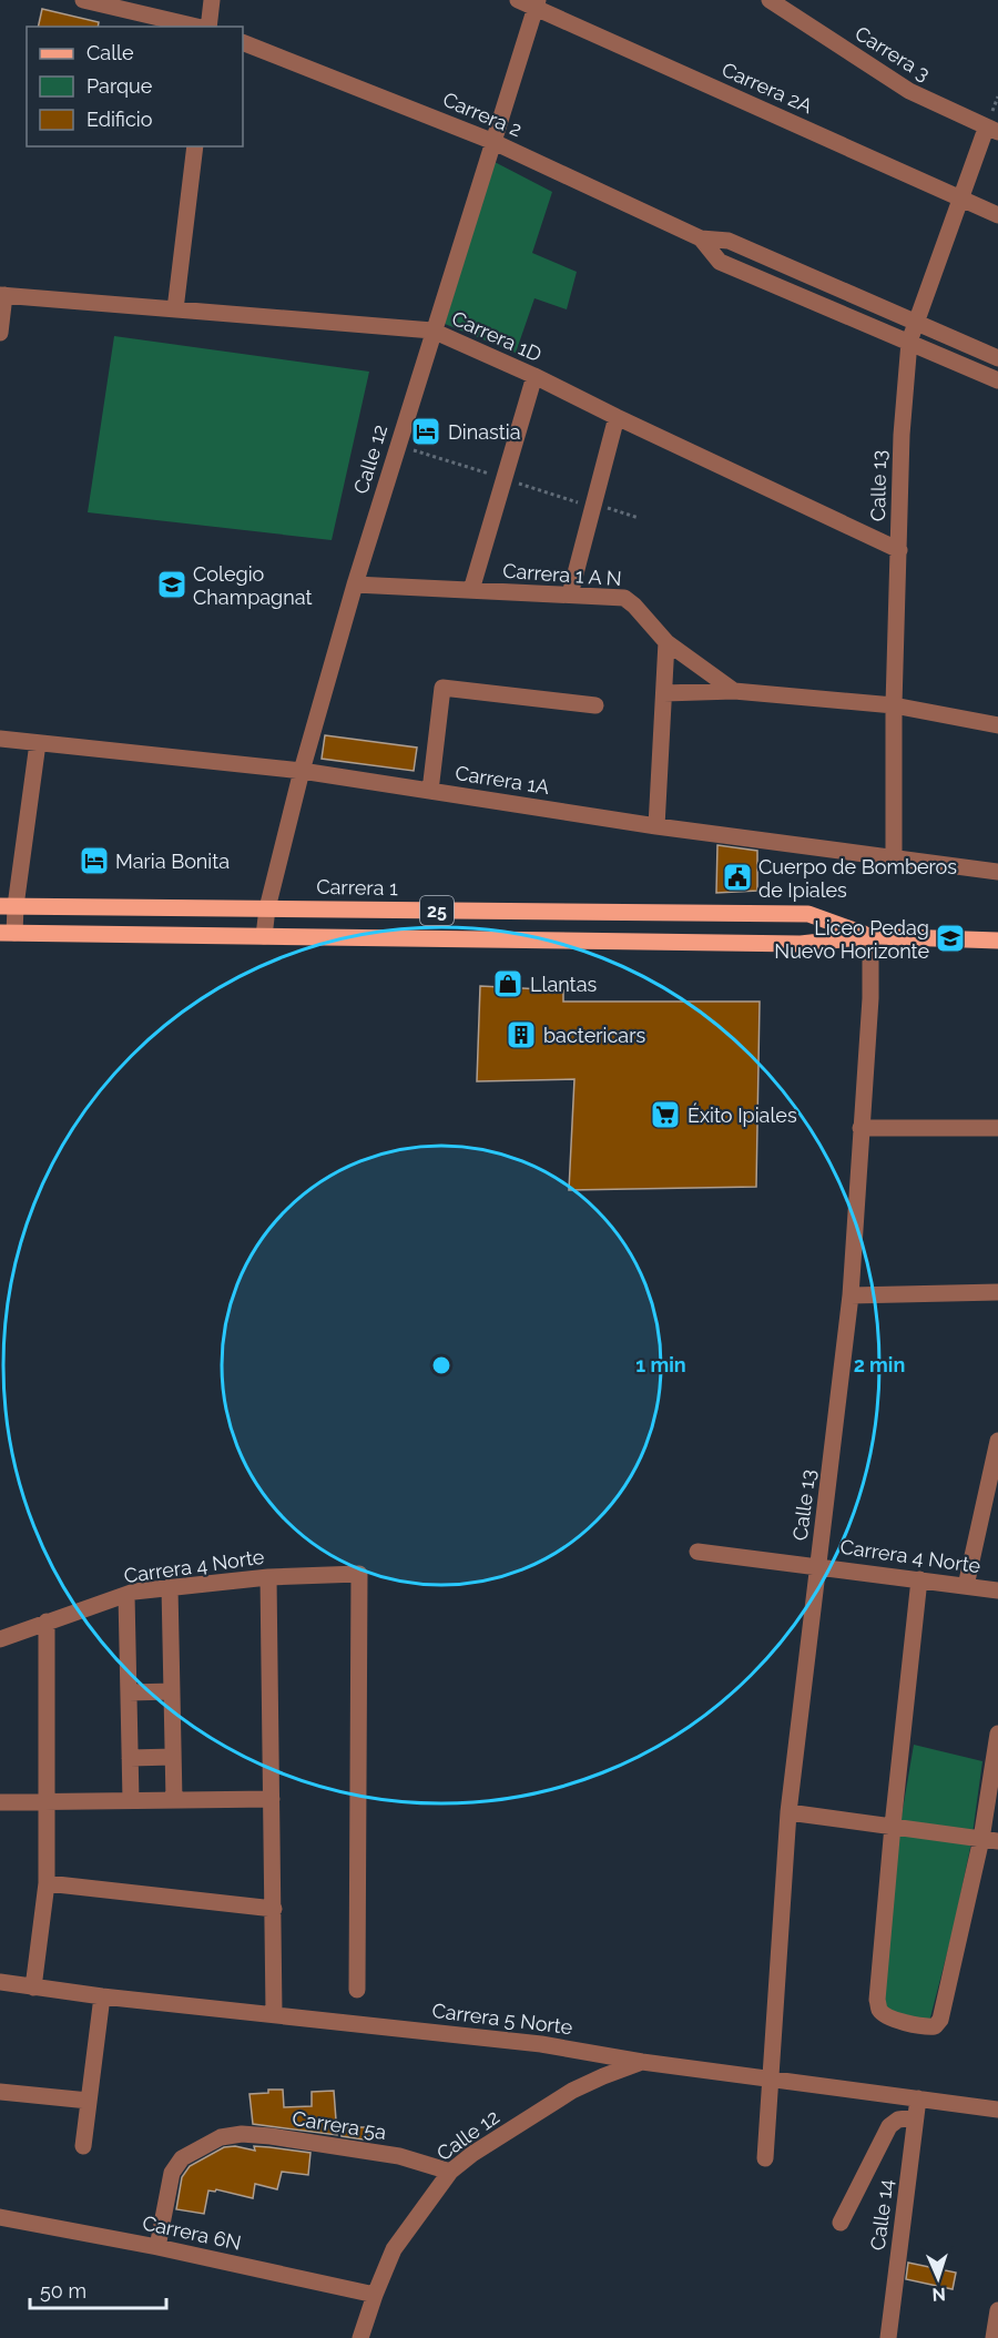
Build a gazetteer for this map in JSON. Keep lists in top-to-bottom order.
{
  "streets": {
    "main road": ["Carrera 1", "25"],
    "street": [
      "Carrera 3",
      "Carrera 2A",
      "Carrera 2",
      "Carrera 1D",
      "Calle 12",
      "Calle 13",
      "Carrera 1 A N",
      "Carrera 1A",
      "Carrera 4 Norte",
      "Carrera 5 Norte",
      "Carrera 5a",
      "Calle 14",
      "Carrera 6N"
    ]
  },
  "crossings": [
    ["Carrera 3", "Calle 13"],
    ["Carrera 2A", "Calle 12"],
    ["Carrera 2A", "Calle 13"],
    ["Carrera 2", "Calle 12"],
    ["Carrera 2", "Calle 13"],
    ["Carrera 1D", "Calle 12"],
    ["Carrera 1D", "Calle 13"],
    ["Calle 12", "Carrera 1 A N"],
    ["Calle 12", "Carrera 1A"],
    ["Calle 12", "Carrera 1"],
    ["Calle 12", "Carrera 5 Norte"],
    ["Calle 12", "Carrera 5a"],
    ["Calle 12", "Carrera 6N"],
    ["Calle 13", "Carrera 1A"],
    ["Calle 13", "Carrera 1"],
    ["Calle 13", "Carrera 4 Norte"],
    ["Calle 13", "Carrera 5 Norte"],
    ["Carrera 5 Norte", "Calle 14"],
    ["Carrera 5a", "Carrera 6N"]
  ],
  "places": {
    "hotel": ["Dinastia", "Maria Bonita"],
    "school or university": ["Colegio Champagnat", "Liceo Pedag Nuevo Horizonte"],
    "public building": ["Cuerpo de Bomberos de Ipiales"],
    "shop": ["Llantas"],
    "building": ["bactericars"],
    "supermarket": ["Éxito Ipiales"]
  },
  "legend": ["Calle", "Parque", "Edificio"],
  "scale_bar": "50 m",
  "north": "bottom",
  "rings": ["1 min", "2 min"]
}
